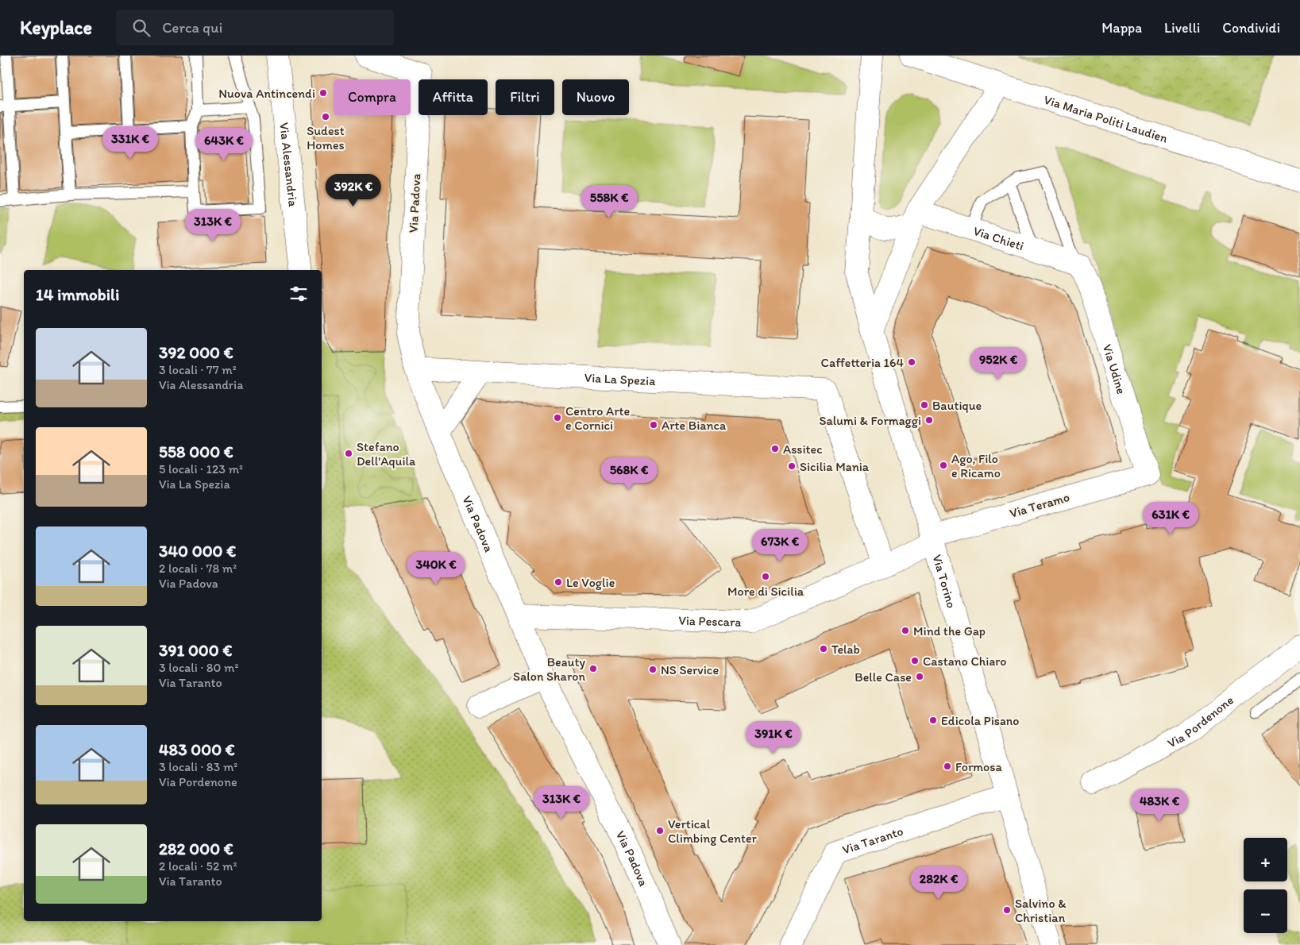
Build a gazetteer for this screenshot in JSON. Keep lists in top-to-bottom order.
{
  "streets": {
    "street": [
      "Via Maria Politi Laudien",
      "Via Alessandria",
      "Via Padova",
      "Via Chieti",
      "Via Udine",
      "Via La Spezia",
      "Via Teramo",
      "Via Torino",
      "Via Pescara",
      "Via Pordenone",
      "Via Taranto"
    ]
  },
  "crossings": [
    ["Via Padova", "Via La Spezia"],
    ["Via Padova", "Via Pescara"],
    ["Via Chieti", "Via Udine"],
    ["Via Udine", "Via Teramo"],
    ["Via La Spezia", "Via Pescara"],
    ["Via Teramo", "Via Torino"],
    ["Via Teramo", "Via Pescara"],
    ["Via Torino", "Via Pescara"],
    ["Via Torino", "Via Taranto"]
  ],
  "places": [
    "Nuova Antincendi",
    "Sudest Homes",
    "Caffetteria 164",
    "Bautique",
    "Centro Arte e Cornici",
    "Salumi & Formaggi",
    "Arte Bianca",
    "Assitec",
    "Stefano Dell'Aquila",
    "Ago, Filo e Ricamo",
    "Sicilia Mania",
    "More di Sicilia",
    "Le Voglie",
    "Mind the Gap",
    "Telab",
    "Castano Chiaro",
    "Beauty Salon Sharon",
    "NS Service",
    "Belle Case",
    "Edicola Pisano",
    "Formosa",
    "Vertical Climbing Center",
    "Salvino & Christian"
  ],
  "page": {
    "header": "Keyplace",
    "search": "Cerca qui",
    "nav": ["Mappa", "Livelli", "Condividi"],
    "chip": [
      "Compra",
      "Affitta",
      "Filtri",
      "Nuovo"
    ],
    "price": [
      "331K €",
      "643K €",
      "392K €",
      "558K €",
      "313K €",
      "952K €",
      "568K €",
      "631K €",
      "673K €",
      "340K €",
      "391K €",
      "313K €",
      "483K €",
      "282K €"
    ],
    "heading": "14 immobili",
    "list": [
      {
        "name": "392 000 €",
        "note": "3 locali · 77 m² · Via Alessandria"
      },
      {
        "name": "558 000 €",
        "note": "5 locali · 123 m² · Via La Spezia"
      },
      {
        "name": "340 000 €",
        "note": "2 locali · 78 m² · Via Padova"
      },
      {
        "name": "391 000 €",
        "note": "3 locali · 80 m² · Via Taranto"
      },
      {
        "name": "483 000 €",
        "note": "3 locali · 83 m² · Via Pordenone"
      },
      {
        "name": "282 000 €",
        "note": "2 locali · 52 m² · Via Taranto"
      }
    ],
    "map_buttons": ["+", "−"]
  }
}
